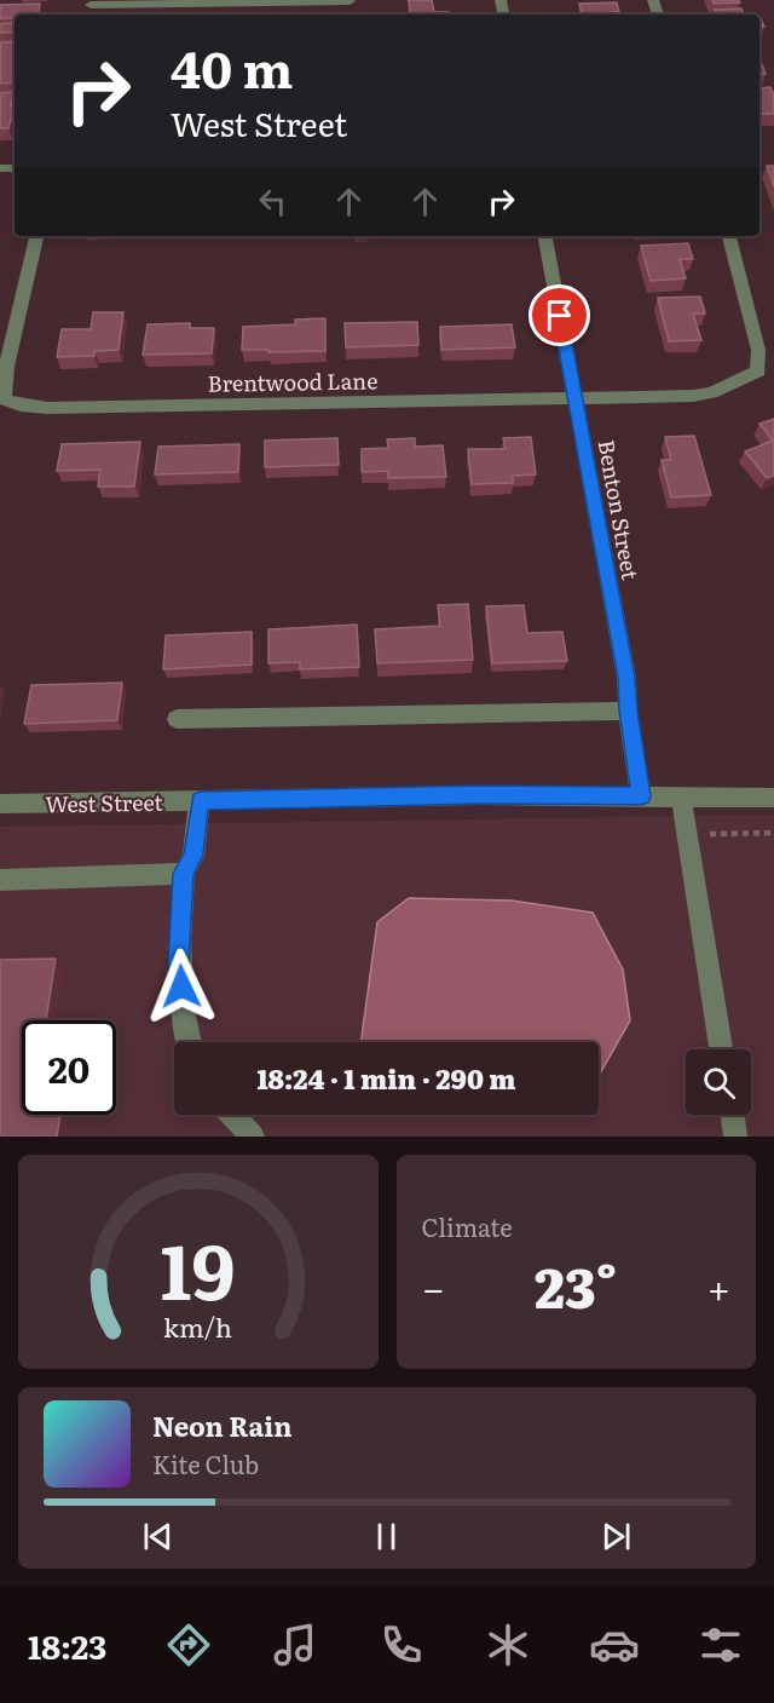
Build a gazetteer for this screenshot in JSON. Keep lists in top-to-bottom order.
{
  "streets": {
    "street": ["Brentwood Lane", "Benton Street", "West Street"]
  },
  "crossings": [
    ["Brentwood Lane", "Benton Street"],
    ["Benton Street", "West Street"]
  ],
  "page": {
    "turn": ["40 m", "West Street"],
    "limit": "20",
    "trip": "18:24 · 1 min · 290 m",
    "tile": "Climate",
    "heat": ["−", "23°", "+"],
    "song": ["Neon Rain", "Kite Club"],
    "tabs": "18:23",
    "gauge": ["19", "km/h"]
  }
}
